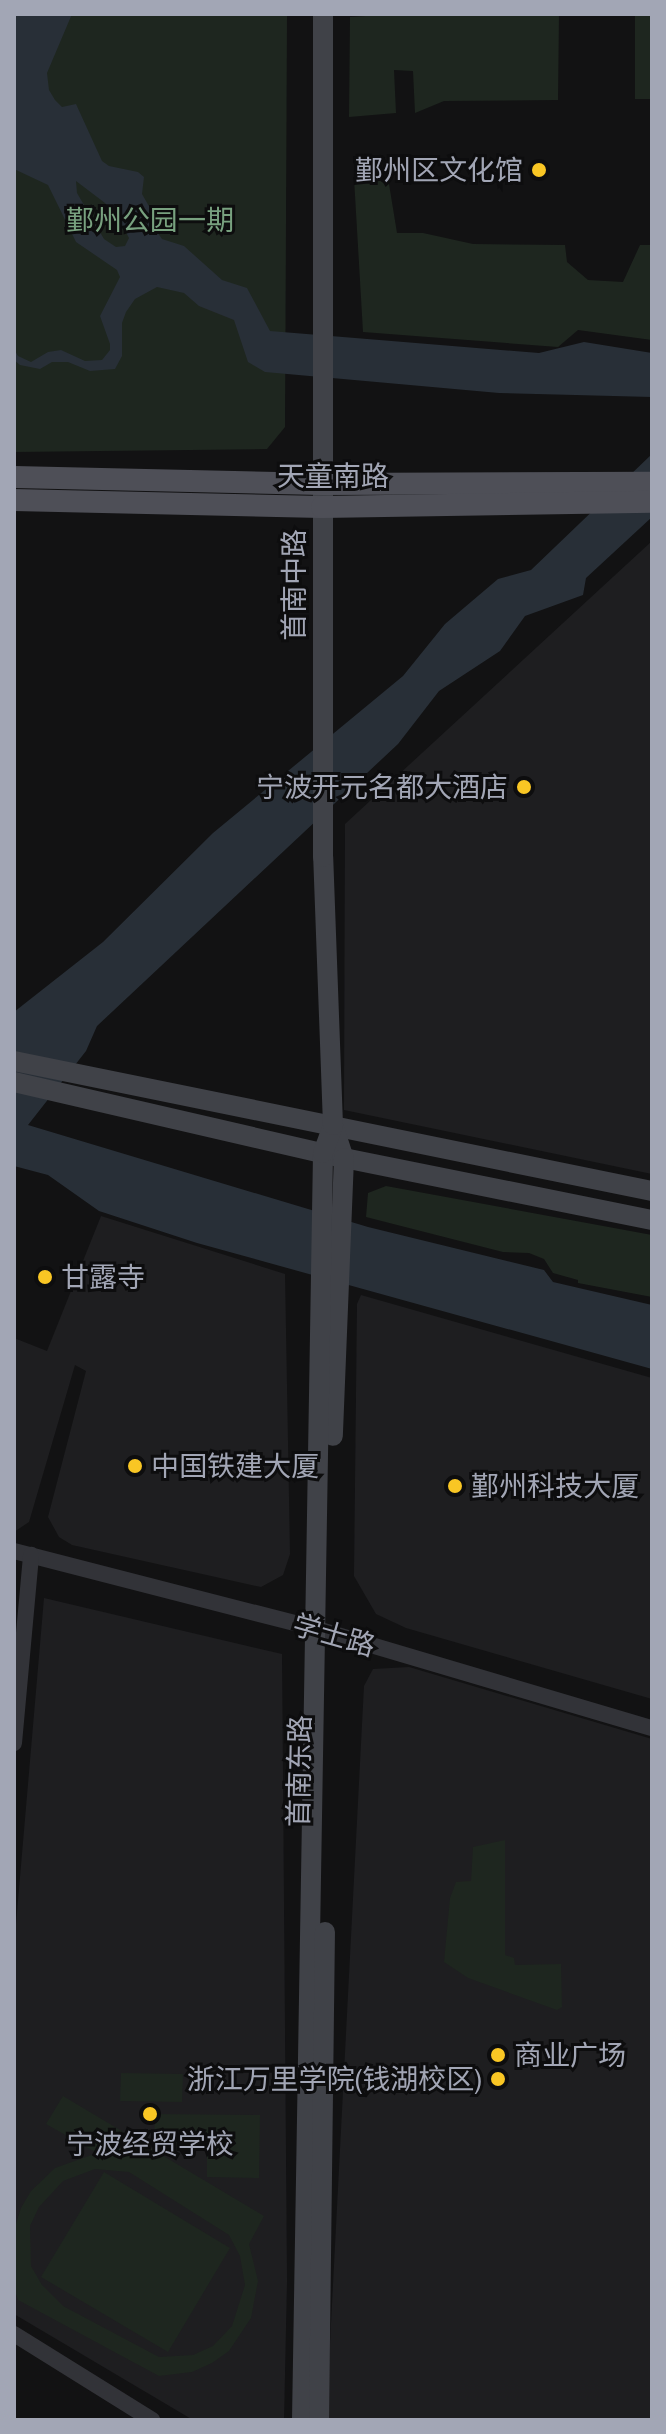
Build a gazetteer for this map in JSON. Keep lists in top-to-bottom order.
{
  "streets": {
    "main road": ["天童南路", "首南中路", "首南东路"],
    "street": ["学士路"]
  },
  "crossings": [
    ["天童南路", "首南中路"],
    ["首南中路", "首南东路"],
    ["学士路", "首南东路"]
  ],
  "parks": ["鄞州公园一期"],
  "places": [
    "鄞州区文化馆",
    "宁波开元名都大酒店",
    "甘露寺",
    "中国铁建大厦",
    "鄞州科技大厦",
    "商业广场",
    "浙江万里学院(钱湖校区)",
    "宁波经贸学校"
  ]
}
